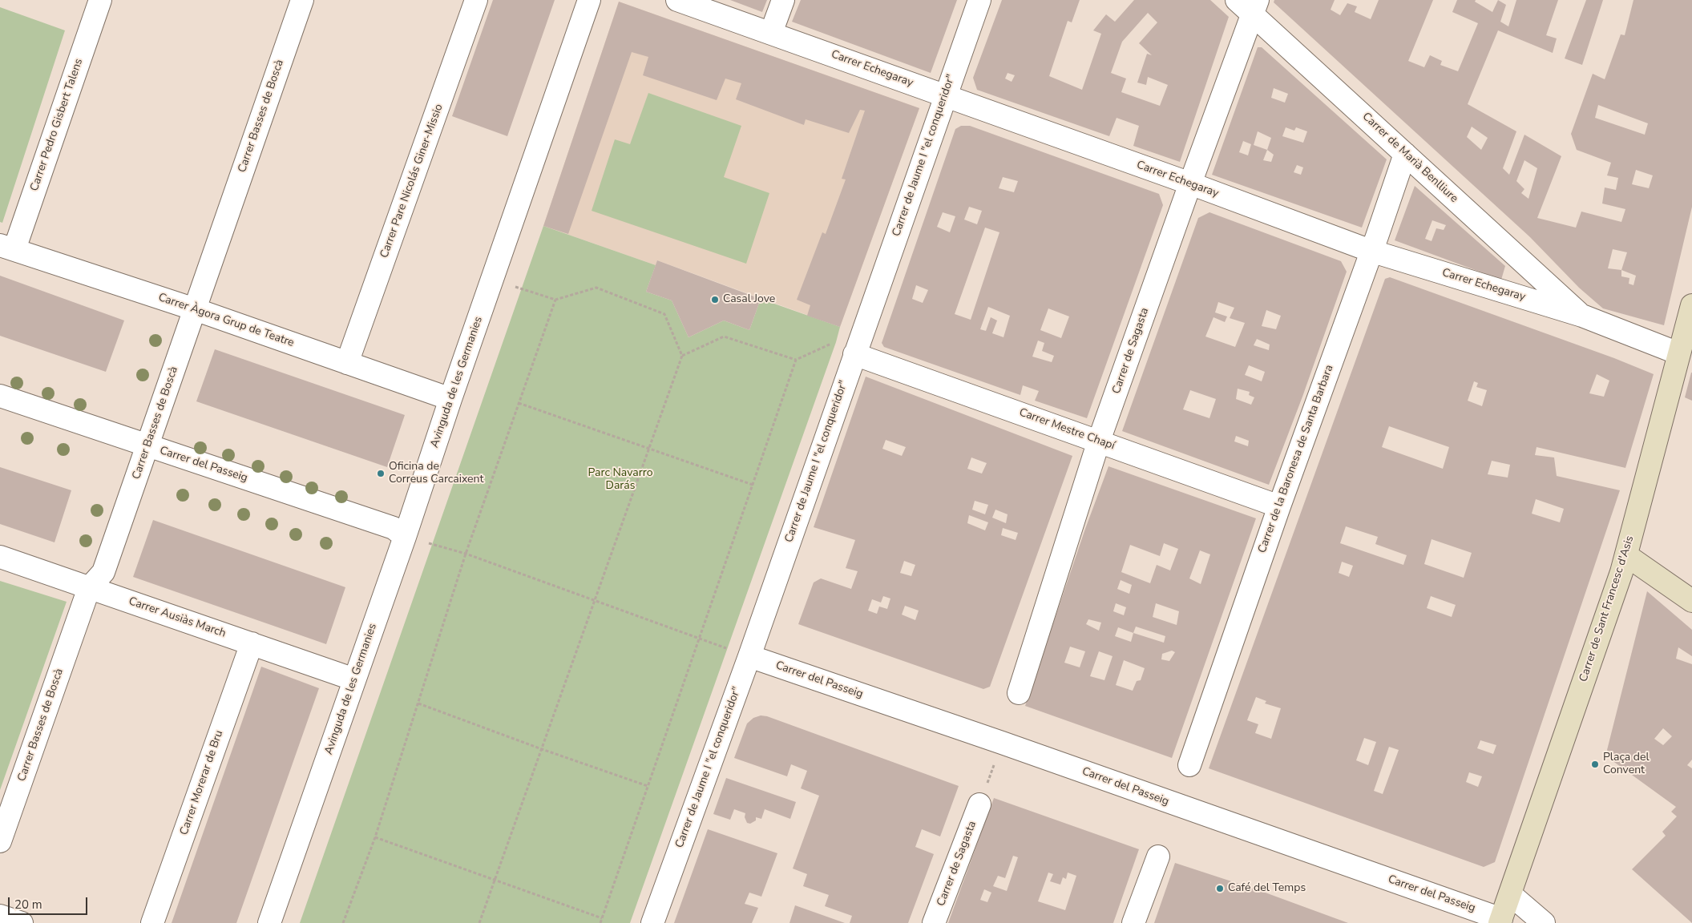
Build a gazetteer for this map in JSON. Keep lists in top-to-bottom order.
{
  "streets": {
    "street": [
      "Carrer Echegaray",
      "Carrer Basses de Boscà",
      "Carrer Pedro Gisbert Talens",
      "Carrer de Jaume I \"el conqueridor\"",
      "Carrer de Marià Benlliure",
      "Carrer Pare Nicolás Giner-Missio",
      "Carrer Àgora Grup de Teatre",
      "Carrer de Sagasta",
      "Avinguda de les Germanies",
      "Carrer Mestre Chapí",
      "Carrer de la Baronesa de Santa Barbara",
      "Carrer del Passeig",
      "Carrer de Sant Francesc d'Asis",
      "Carrer Ausiàs March",
      "Carrer Morerar de Bru"
    ]
  },
  "crossings": [
    ["Carrer Echegaray", "Carrer de Jaume I \"el conqueridor\""],
    ["Carrer Echegaray", "Carrer de Marià Benlliure"],
    ["Carrer Echegaray", "Carrer de Sagasta"],
    ["Carrer Echegaray", "Carrer de la Baronesa de Santa Barbara"],
    ["Carrer Echegaray", "Carrer de Sant Francesc d'Asis"],
    ["Carrer Basses de Boscà", "Carrer Àgora Grup de Teatre"],
    ["Carrer Basses de Boscà", "Carrer del Passeig"],
    ["Carrer Basses de Boscà", "Carrer Ausiàs March"],
    ["Carrer Pedro Gisbert Talens", "Carrer Àgora Grup de Teatre"],
    ["Carrer de Jaume I \"el conqueridor\"", "Carrer Mestre Chapí"],
    ["Carrer de Jaume I \"el conqueridor\"", "Carrer del Passeig"],
    ["Carrer de Marià Benlliure", "Carrer de Sagasta"],
    ["Carrer de Marià Benlliure", "Carrer de la Baronesa de Santa Barbara"],
    ["Carrer Pare Nicolás Giner-Missio", "Carrer Àgora Grup de Teatre"],
    ["Carrer Àgora Grup de Teatre", "Avinguda de les Germanies"],
    ["Carrer de Sagasta", "Carrer Mestre Chapí"],
    ["Avinguda de les Germanies", "Carrer del Passeig"],
    ["Avinguda de les Germanies", "Carrer Ausiàs March"],
    ["Carrer Mestre Chapí", "Carrer de la Baronesa de Santa Barbara"],
    ["Carrer del Passeig", "Carrer de Sant Francesc d'Asis"],
    ["Carrer Ausiàs March", "Carrer Morerar de Bru"]
  ],
  "parks": ["Parc Navarro Darás"],
  "places": [
    "Casal Jove",
    "Oficina de Correus Carcaixent",
    "Plaça del Convent",
    "Café del Temps"
  ],
  "scale_bar": "20 m"
}
